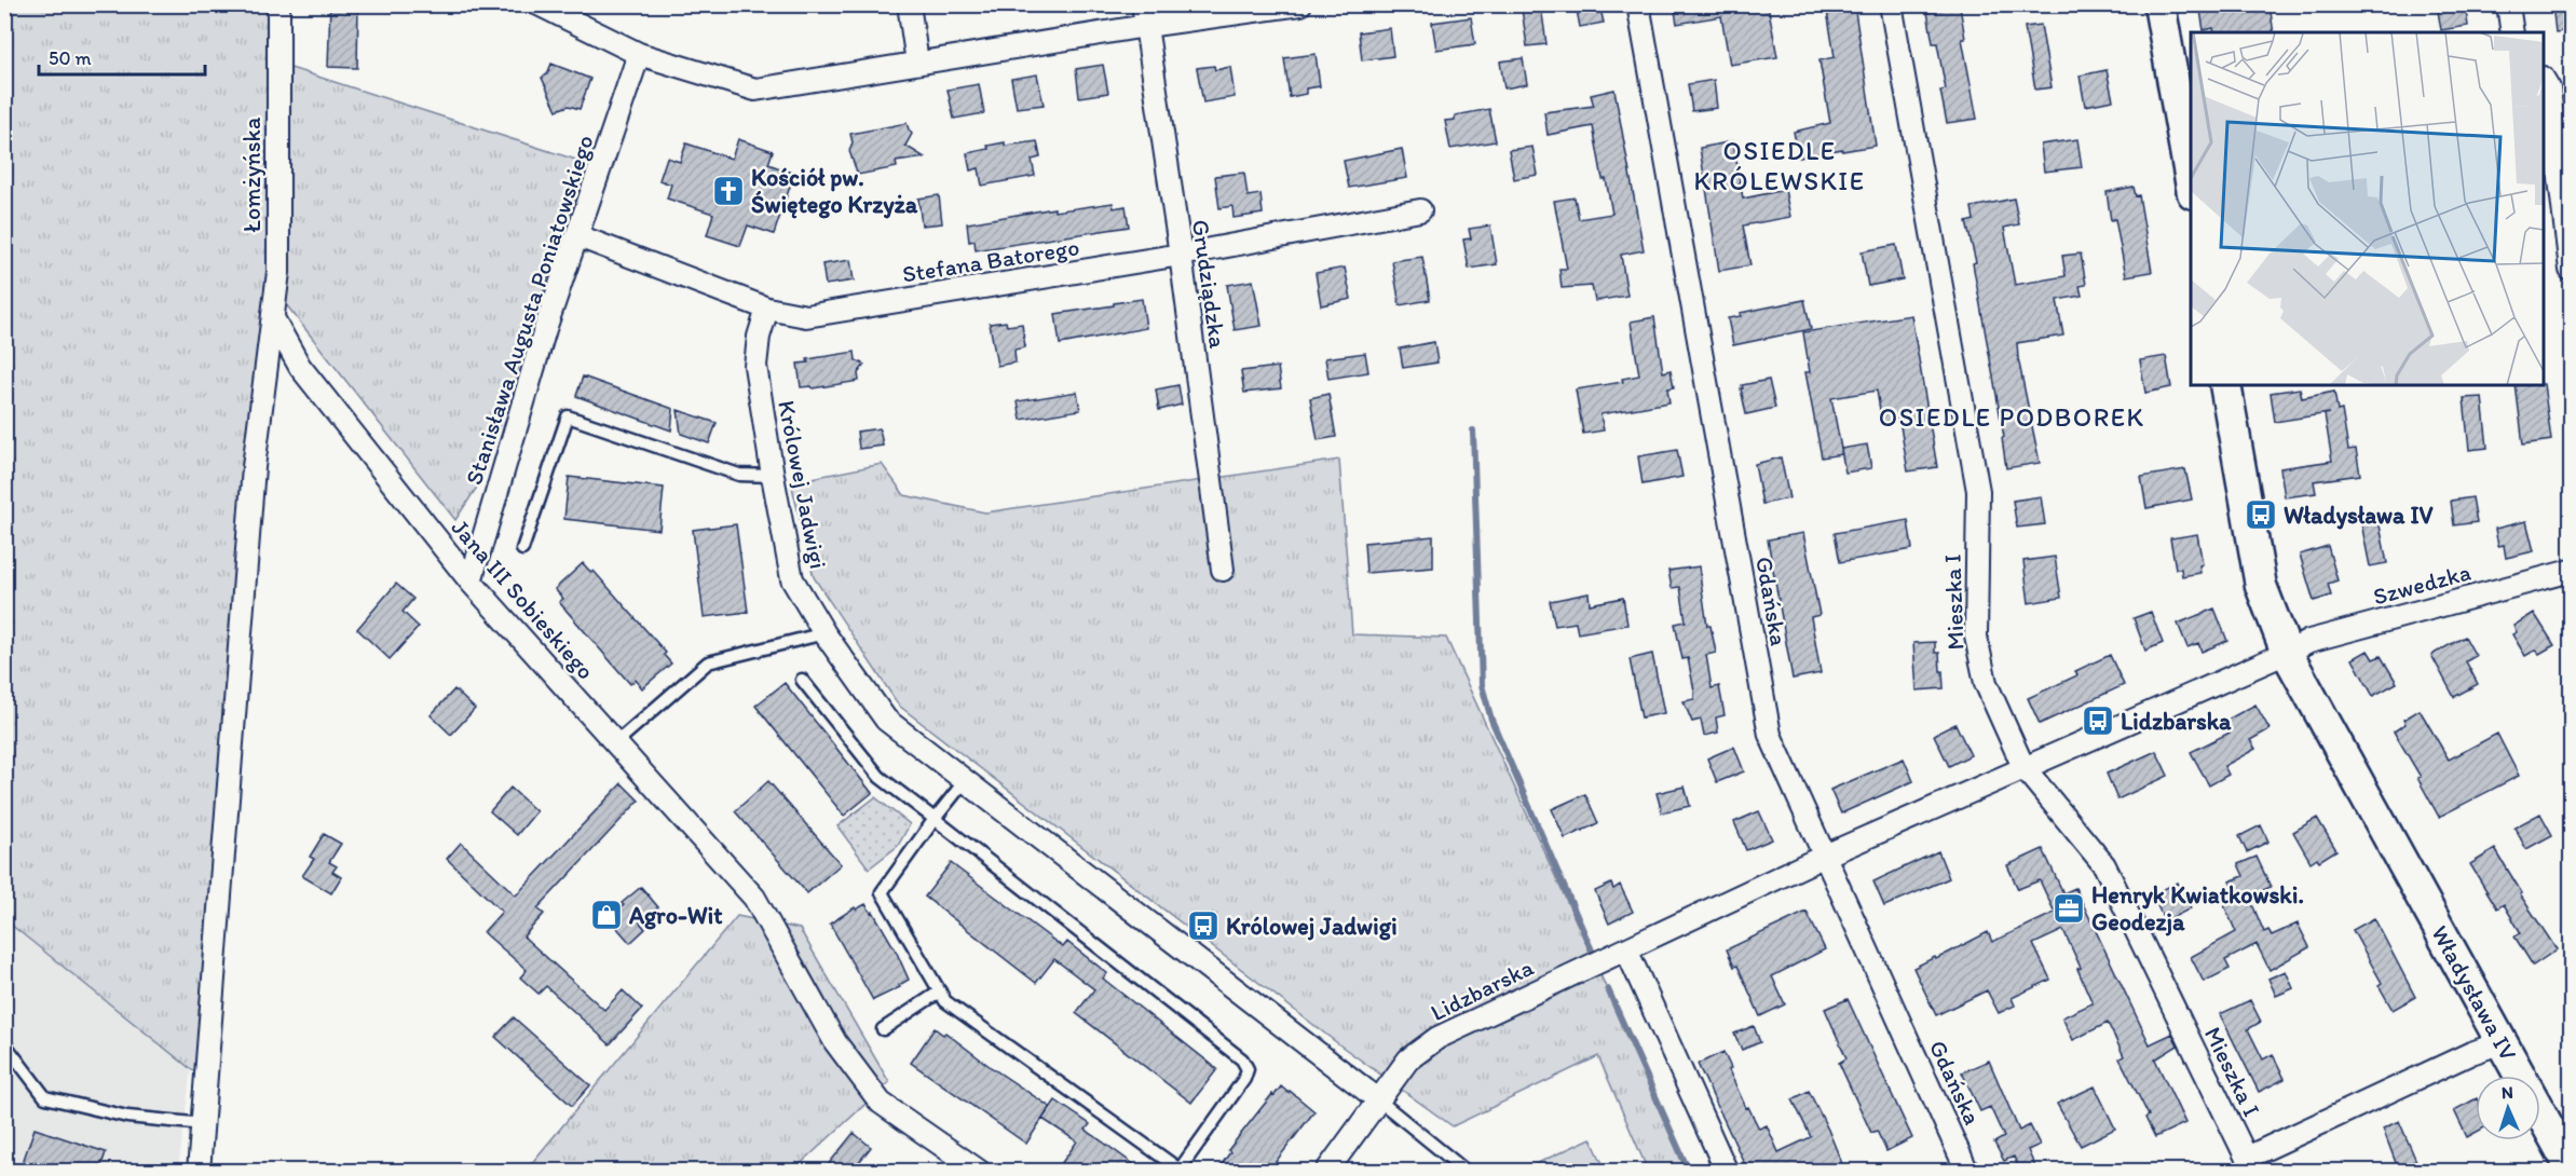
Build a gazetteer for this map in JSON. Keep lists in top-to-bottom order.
{
  "streets": {
    "street": [
      "Łomżyńska",
      "Stefana Batorego",
      "Grudziądzka",
      "Stanisława Augusta Poniatowskiego",
      "Królowej Jadwigi",
      "Szwedzka",
      "Jana III Sobieskiego",
      "Gdańska",
      "Mieszka I",
      "Lidzbarska",
      "Władysława IV"
    ]
  },
  "crossings": [
    ["Łomżyńska", "Jana III Sobieskiego"],
    ["Stefana Batorego", "Grudziądzka"],
    ["Stefana Batorego", "Stanisława Augusta Poniatowskiego"],
    ["Stefana Batorego", "Królowej Jadwigi"],
    ["Stanisława Augusta Poniatowskiego", "Jana III Sobieskiego"],
    ["Królowej Jadwigi", "Lidzbarska"],
    ["Szwedzka", "Lidzbarska"],
    ["Szwedzka", "Władysława IV"],
    ["Gdańska", "Lidzbarska"],
    ["Mieszka I", "Lidzbarska"],
    ["Lidzbarska", "Władysława IV"]
  ],
  "districts": ["OSIEDLE KRÓLEWSKIE", "OSIEDLE PODBOREK"],
  "places": {
    "church": ["Kościół pw. Świętego Krzyża"],
    "bus stop": ["Władysława IV", "Lidzbarska", "Królowej Jadwigi"],
    "office": ["Henryk Kwiatkowski. Geodezja"],
    "shop": ["Agro-Wit"]
  },
  "scale_bar": "50 m",
  "north": "top"
}
